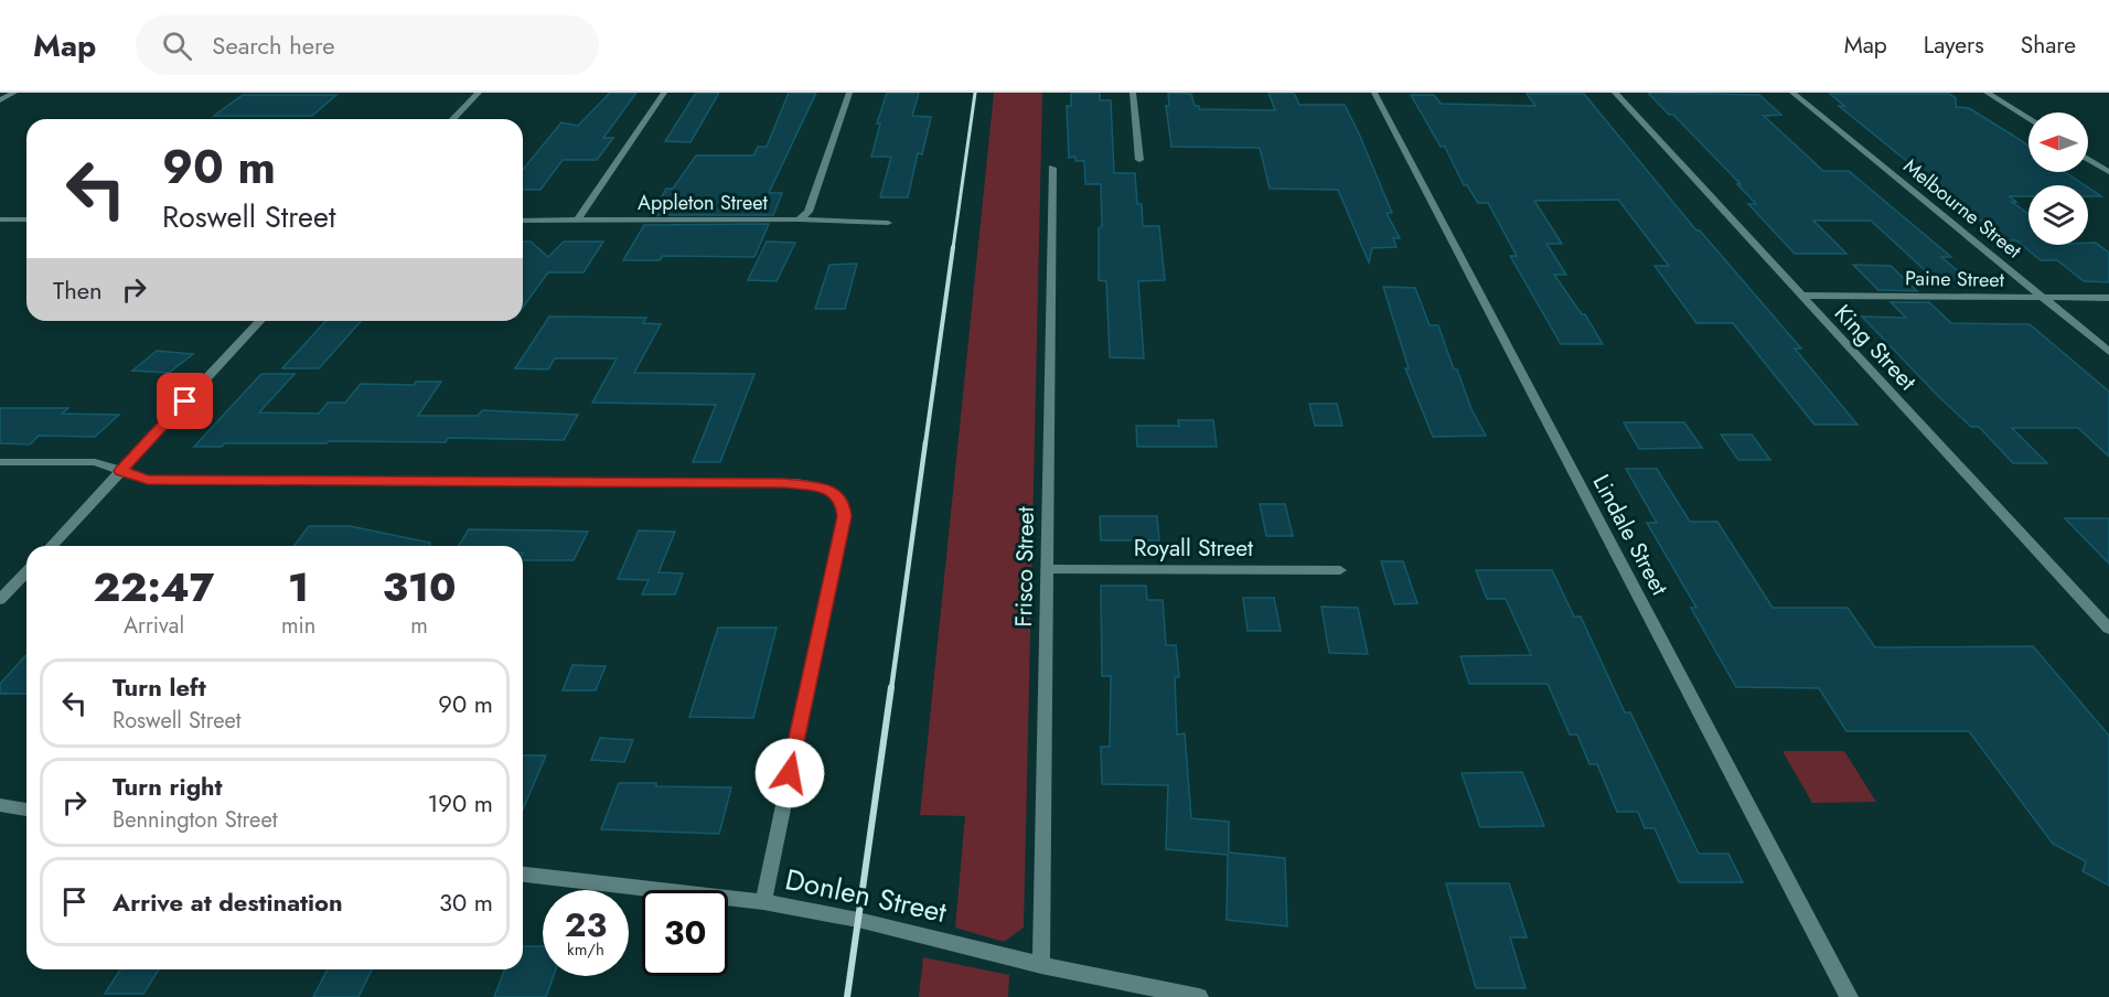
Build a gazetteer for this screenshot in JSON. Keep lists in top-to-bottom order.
{
  "streets": {
    "street": [
      "Appleton Street",
      "Melbourne Street",
      "Paine Street",
      "King Street",
      "Lindale Street",
      "Royall Street",
      "Frisco Street",
      "Donlen Street"
    ]
  },
  "crossings": [
    ["Melbourne Street", "Paine Street"],
    ["Paine Street", "King Street"],
    ["Royall Street", "Frisco Street"],
    ["Frisco Street", "Donlen Street"]
  ],
  "north": "left",
  "page": {
    "header": "Map",
    "search": "Search here",
    "nav": ["Map", "Layers", "Share"],
    "turn": ["90 m", "Roswell Street"],
    "then": "Then",
    "eta": [
      "22:47",
      "Arrival",
      "1",
      "min",
      "310",
      "m"
    ],
    "list": [
      {
        "name": "Turn left",
        "note": "Roswell Street",
        "value": "90 m"
      },
      {
        "name": "Turn right",
        "note": "Bennington Street",
        "value": "190 m"
      },
      {
        "name": "Arrive at destination",
        "value": "30 m"
      }
    ],
    "speed": "23 km/h",
    "limit": "30"
  }
}
